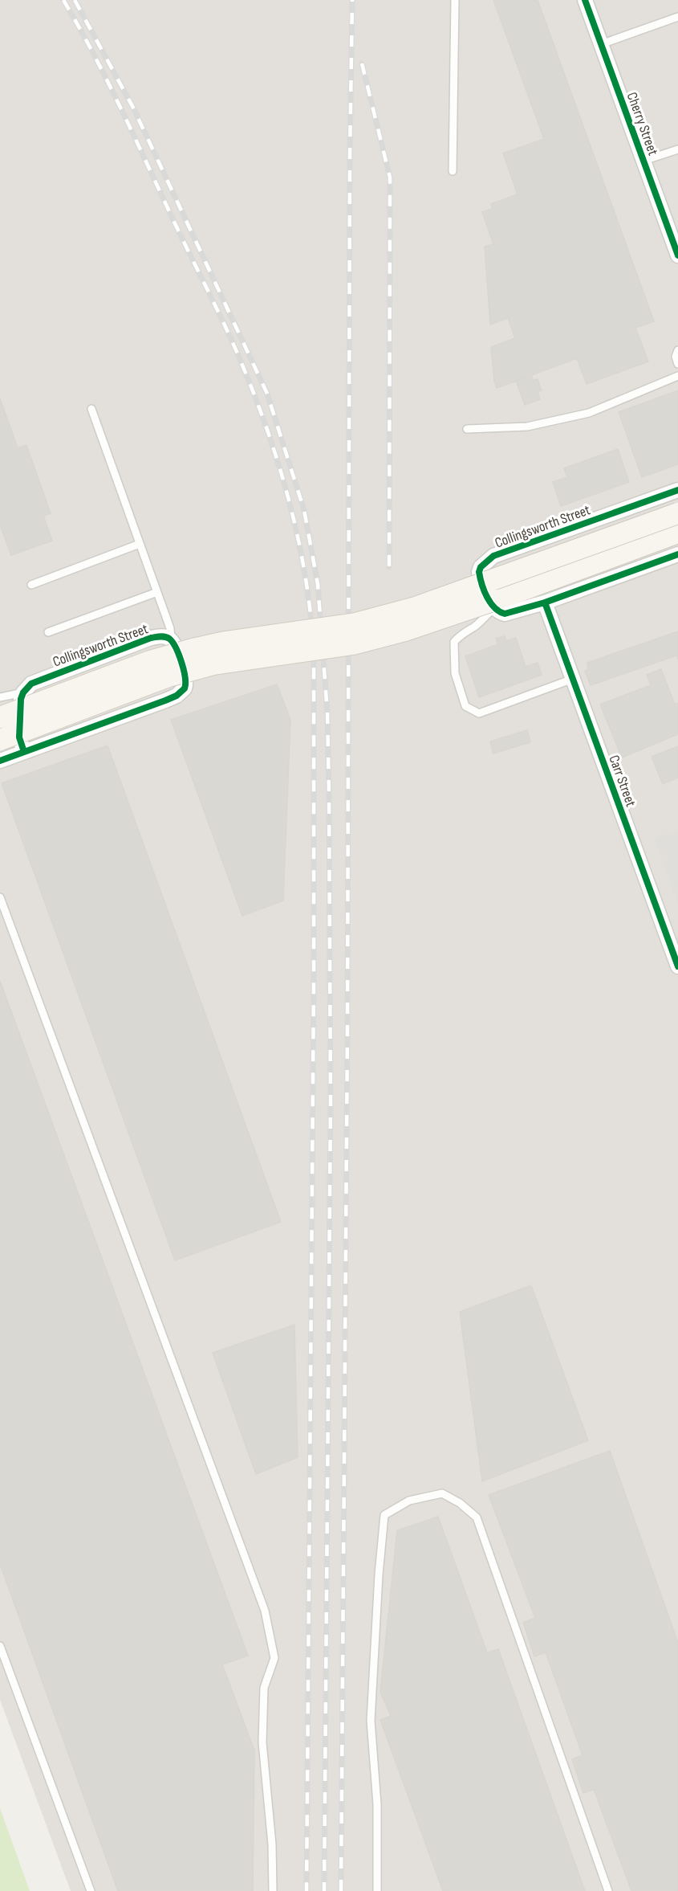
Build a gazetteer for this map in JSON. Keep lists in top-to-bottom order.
{
  "streets": {
    "street": ["Cherry Street", "Collingsworth Street", "Carr Street"]
  }
}
